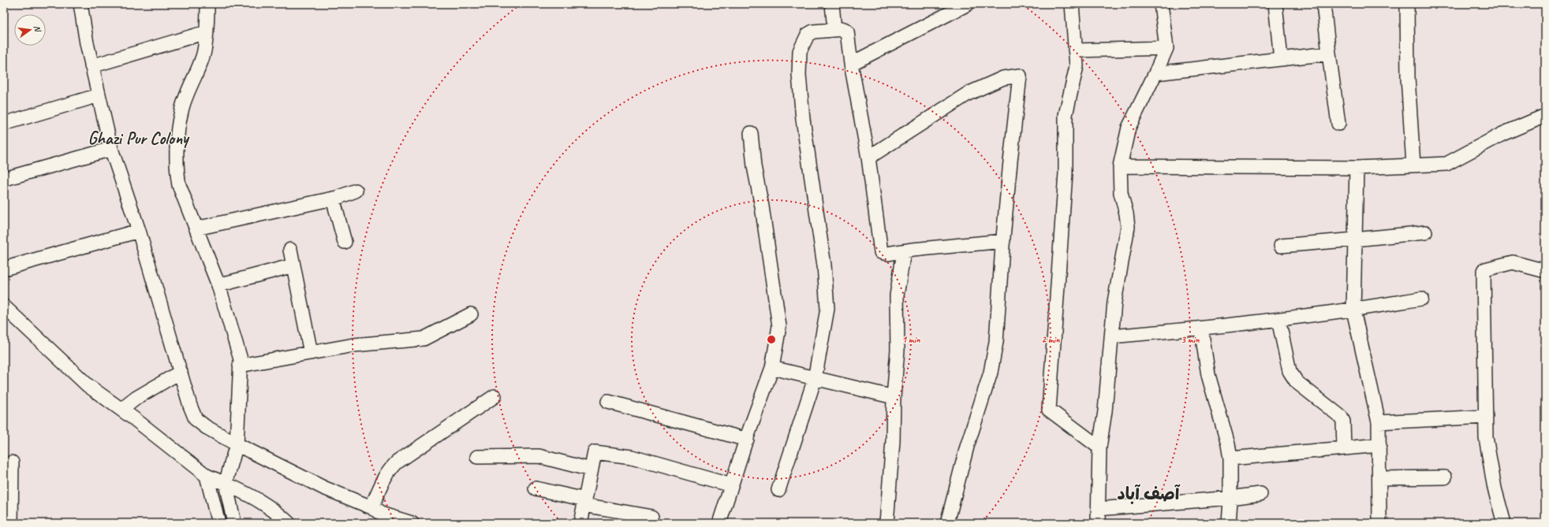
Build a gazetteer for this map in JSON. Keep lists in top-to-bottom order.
{
  "districts": ["Ghazi Pur Colony", "آصف آباد"],
  "north": "right",
  "rings": ["1 min", "2 min", "3 min"]
}
